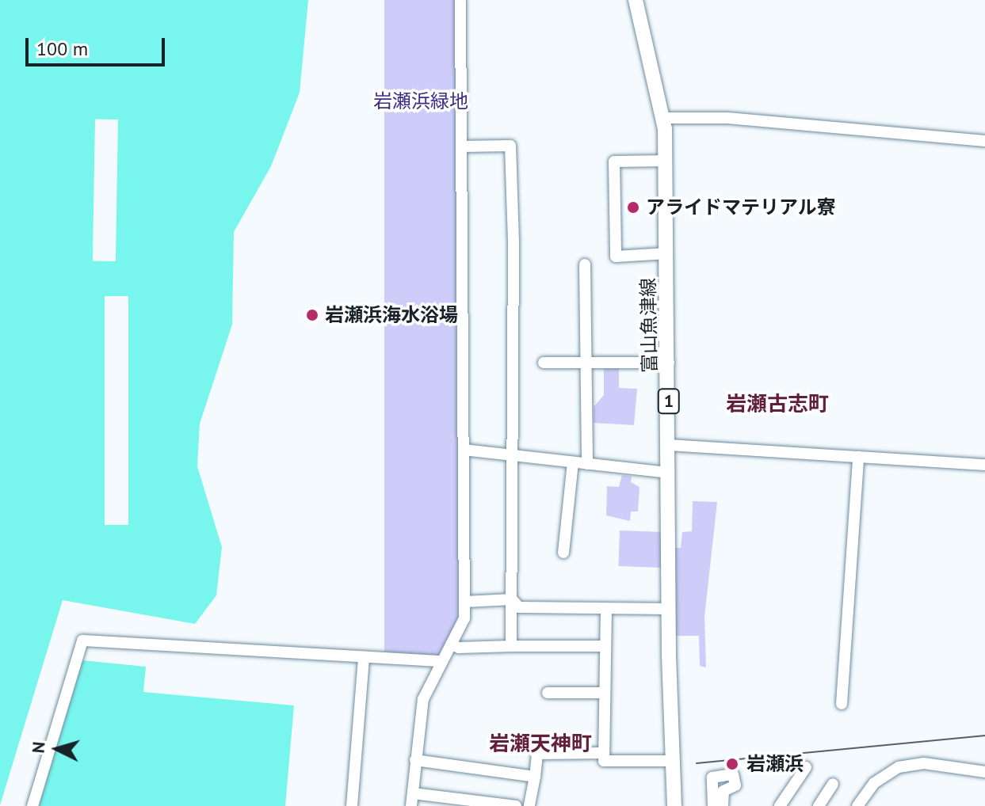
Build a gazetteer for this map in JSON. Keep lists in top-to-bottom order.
{
  "streets": {
    "main road": ["富山魚津線", "1"]
  },
  "districts": ["岩瀬古志町", "岩瀬天神町"],
  "parks": ["岩瀬浜緑地"],
  "places": ["アライドマテリアル寮", "岩瀬浜海水浴場", "岩瀬浜"],
  "scale_bar": "100 m",
  "north": "left"
}
